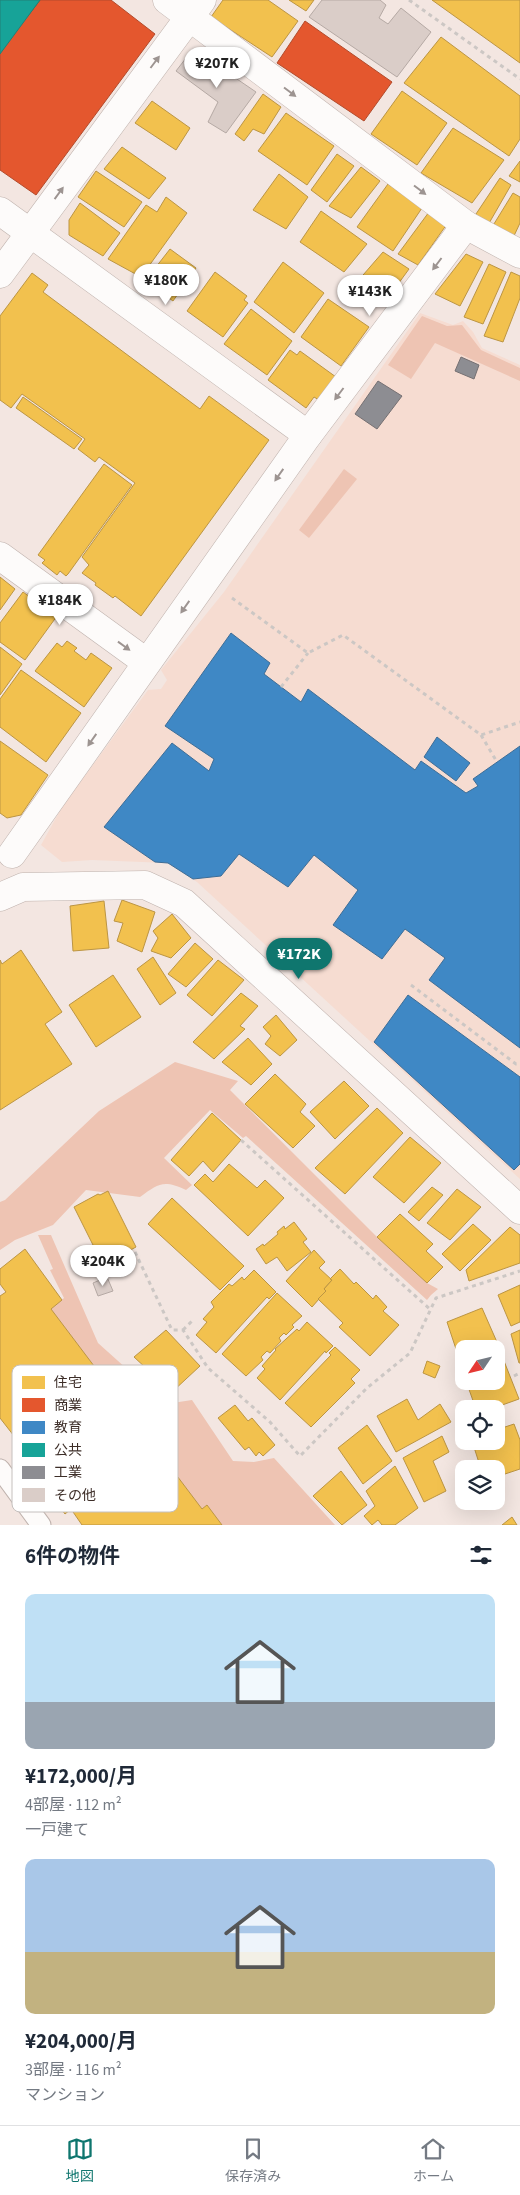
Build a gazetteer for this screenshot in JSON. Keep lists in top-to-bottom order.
{
  "legend": [
    "住宅",
    "商業",
    "教育",
    "公共",
    "工業",
    "その他"
  ],
  "north": "bottom left",
  "page": {
    "price": [
      "¥207K",
      "¥180K",
      "¥143K",
      "¥184K",
      "¥172K",
      "¥204K"
    ],
    "heading": "6件の物件",
    "list": [
      {
        "name": "¥172,000/月",
        "note": "4部屋 · 112 m² · 一戸建て"
      },
      {
        "name": "¥204,000/月",
        "note": "3部屋 · 116 m² · マンション"
      }
    ],
    "tabs": ["地図", "保存済み", "ホーム"]
  }
}
